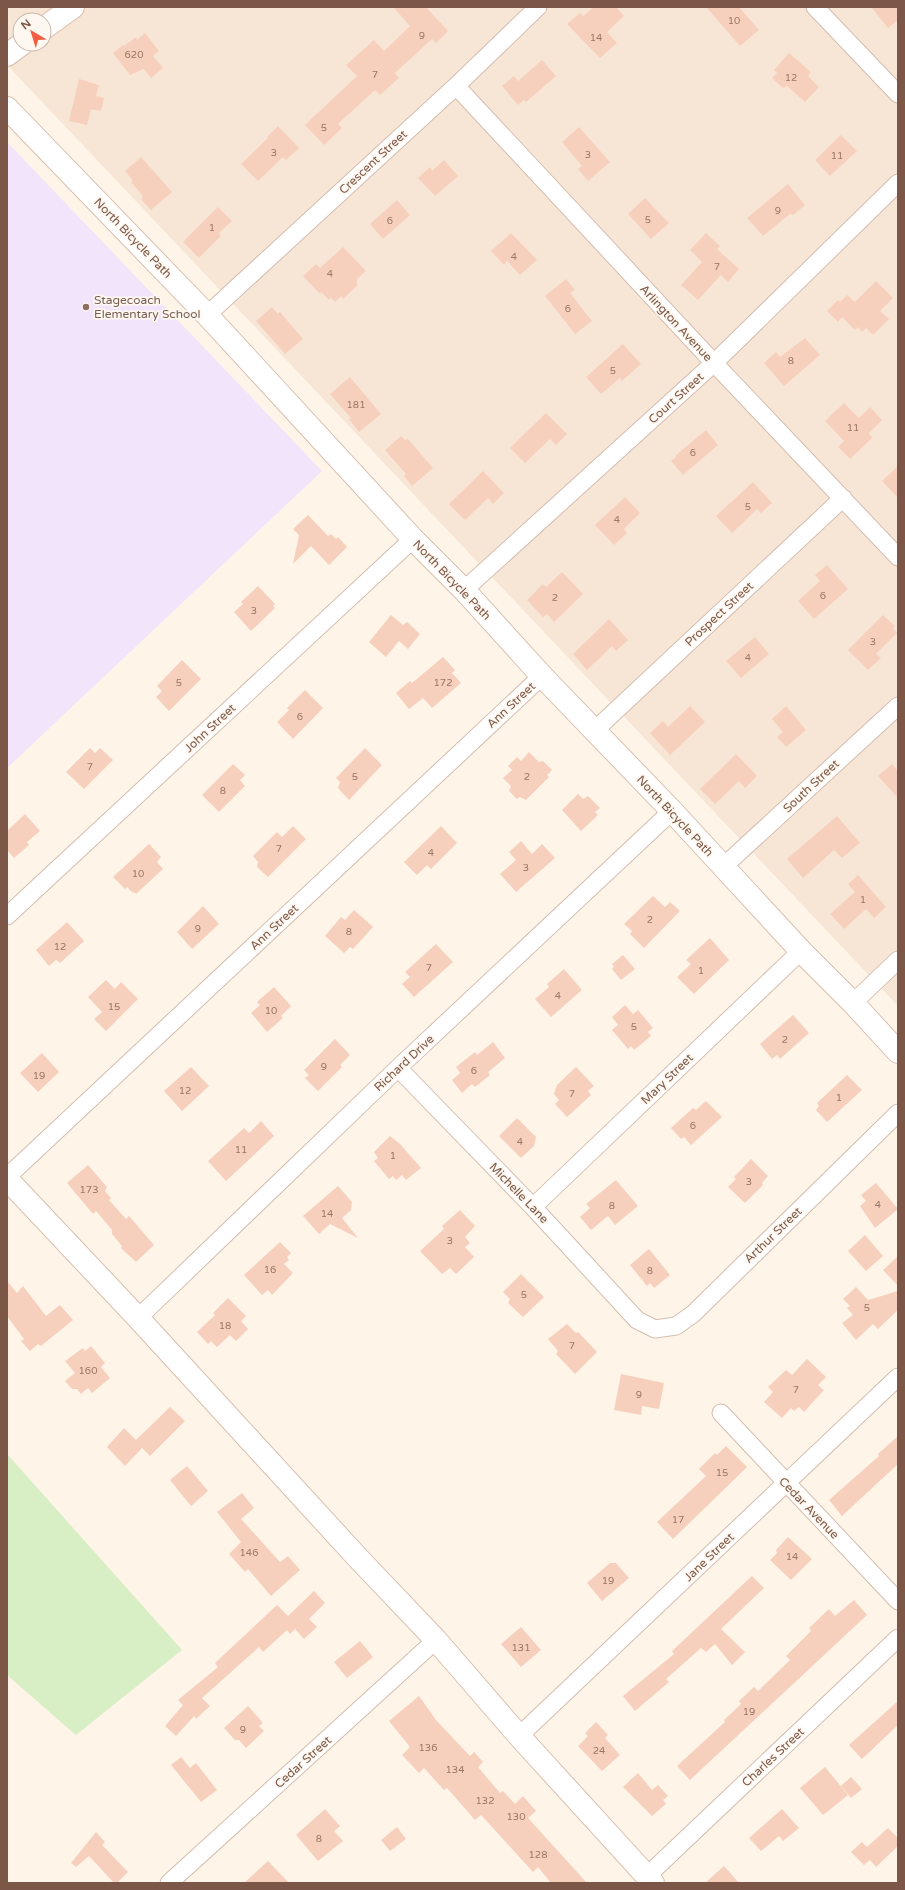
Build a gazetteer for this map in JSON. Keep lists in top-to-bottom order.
{
  "streets": {
    "street": [
      "Crescent Street",
      "North Bicycle Path",
      "Arlington Avenue",
      "Court Street",
      "Prospect Street",
      "Ann Street",
      "John Street",
      "South Street",
      "Richard Drive",
      "Mary Street",
      "Michelle Lane",
      "Arthur Street",
      "Cedar Avenue",
      "Jane Street",
      "Charles Street",
      "Cedar Street"
    ]
  },
  "crossings": [
    ["Crescent Street", "North Bicycle Path"],
    ["Crescent Street", "Arlington Avenue"],
    ["North Bicycle Path", "Court Street"],
    ["North Bicycle Path", "Prospect Street"],
    ["North Bicycle Path", "Ann Street"],
    ["North Bicycle Path", "John Street"],
    ["North Bicycle Path", "South Street"],
    ["North Bicycle Path", "Richard Drive"],
    ["North Bicycle Path", "Mary Street"],
    ["Arlington Avenue", "Court Street"],
    ["Arlington Avenue", "Prospect Street"],
    ["Richard Drive", "Michelle Lane"],
    ["Mary Street", "Michelle Lane"],
    ["Michelle Lane", "Arthur Street"],
    ["Cedar Avenue", "Jane Street"]
  ],
  "places": ["Stagecoach Elementary School"],
  "house_numbers": [
    "10",
    "9",
    "14",
    "620",
    "7",
    "12",
    "5",
    "3",
    "3",
    "11",
    "9",
    "5",
    "6",
    "1",
    "4",
    "7",
    "4",
    "6",
    "8",
    "5",
    "181",
    "11",
    "6",
    "5",
    "4",
    "6",
    "2",
    "3",
    "3",
    "4",
    "5",
    "172",
    "6",
    "7",
    "5",
    "2",
    "8",
    "7",
    "4",
    "3",
    "10",
    "1",
    "2",
    "9",
    "8",
    "12",
    "7",
    "1",
    "4",
    "15",
    "10",
    "5",
    "2",
    "9",
    "6",
    "19",
    "12",
    "7",
    "1",
    "6",
    "4",
    "11",
    "1",
    "3",
    "173",
    "4",
    "8",
    "14",
    "3",
    "16",
    "8",
    "5",
    "5",
    "18",
    "7",
    "160",
    "7",
    "9",
    "15",
    "17",
    "146",
    "14",
    "19",
    "131",
    "19",
    "9",
    "136",
    "24",
    "134",
    "132",
    "130",
    "8",
    "128"
  ],
  "north": "top left"
}
